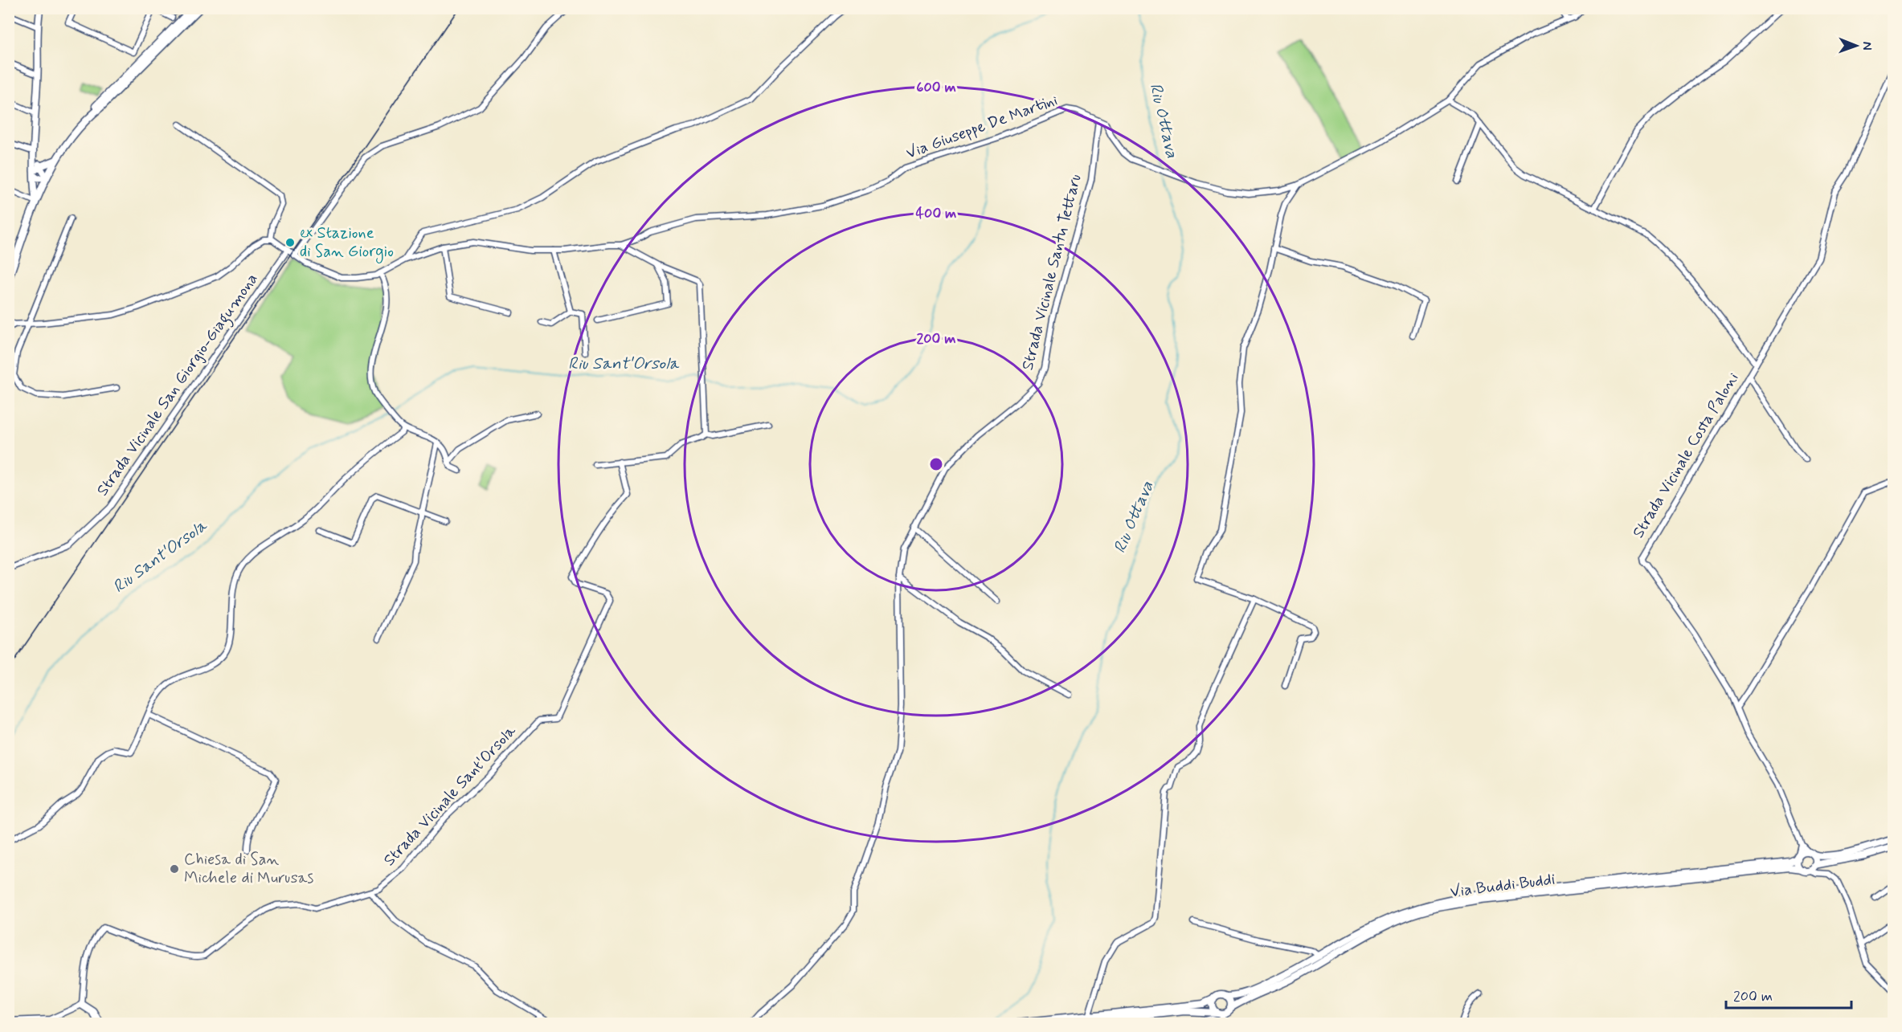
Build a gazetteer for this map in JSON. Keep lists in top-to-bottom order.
{
  "streets": {
    "main road": ["Via Buddi Buddi"],
    "street": [
      "Via Giuseppe De Martini",
      "Strada Vicinale Santu Tettaru",
      "Strada Vicinale San Giorgio-Giagumona",
      "Strada Vicinale Costa Paloni",
      "Strada Vicinale Sant'Orsola"
    ]
  },
  "crossings": [
    ["Via Giuseppe De Martini", "Strada Vicinale Santu Tettaru"],
    ["Via Giuseppe De Martini", "Strada Vicinale San Giorgio-Giagumona"],
    ["Strada Vicinale Costa Paloni", "Via Buddi Buddi"]
  ],
  "water": ["Riu Ottava", "Riu Sant'Orsola"],
  "places": ["ex Stazione di San Giorgio", "Chiesa di San Michele di Murusas"],
  "scale_bar": "200 m",
  "north": "right",
  "rings": ["600 m", "400 m", "200 m"]
}
